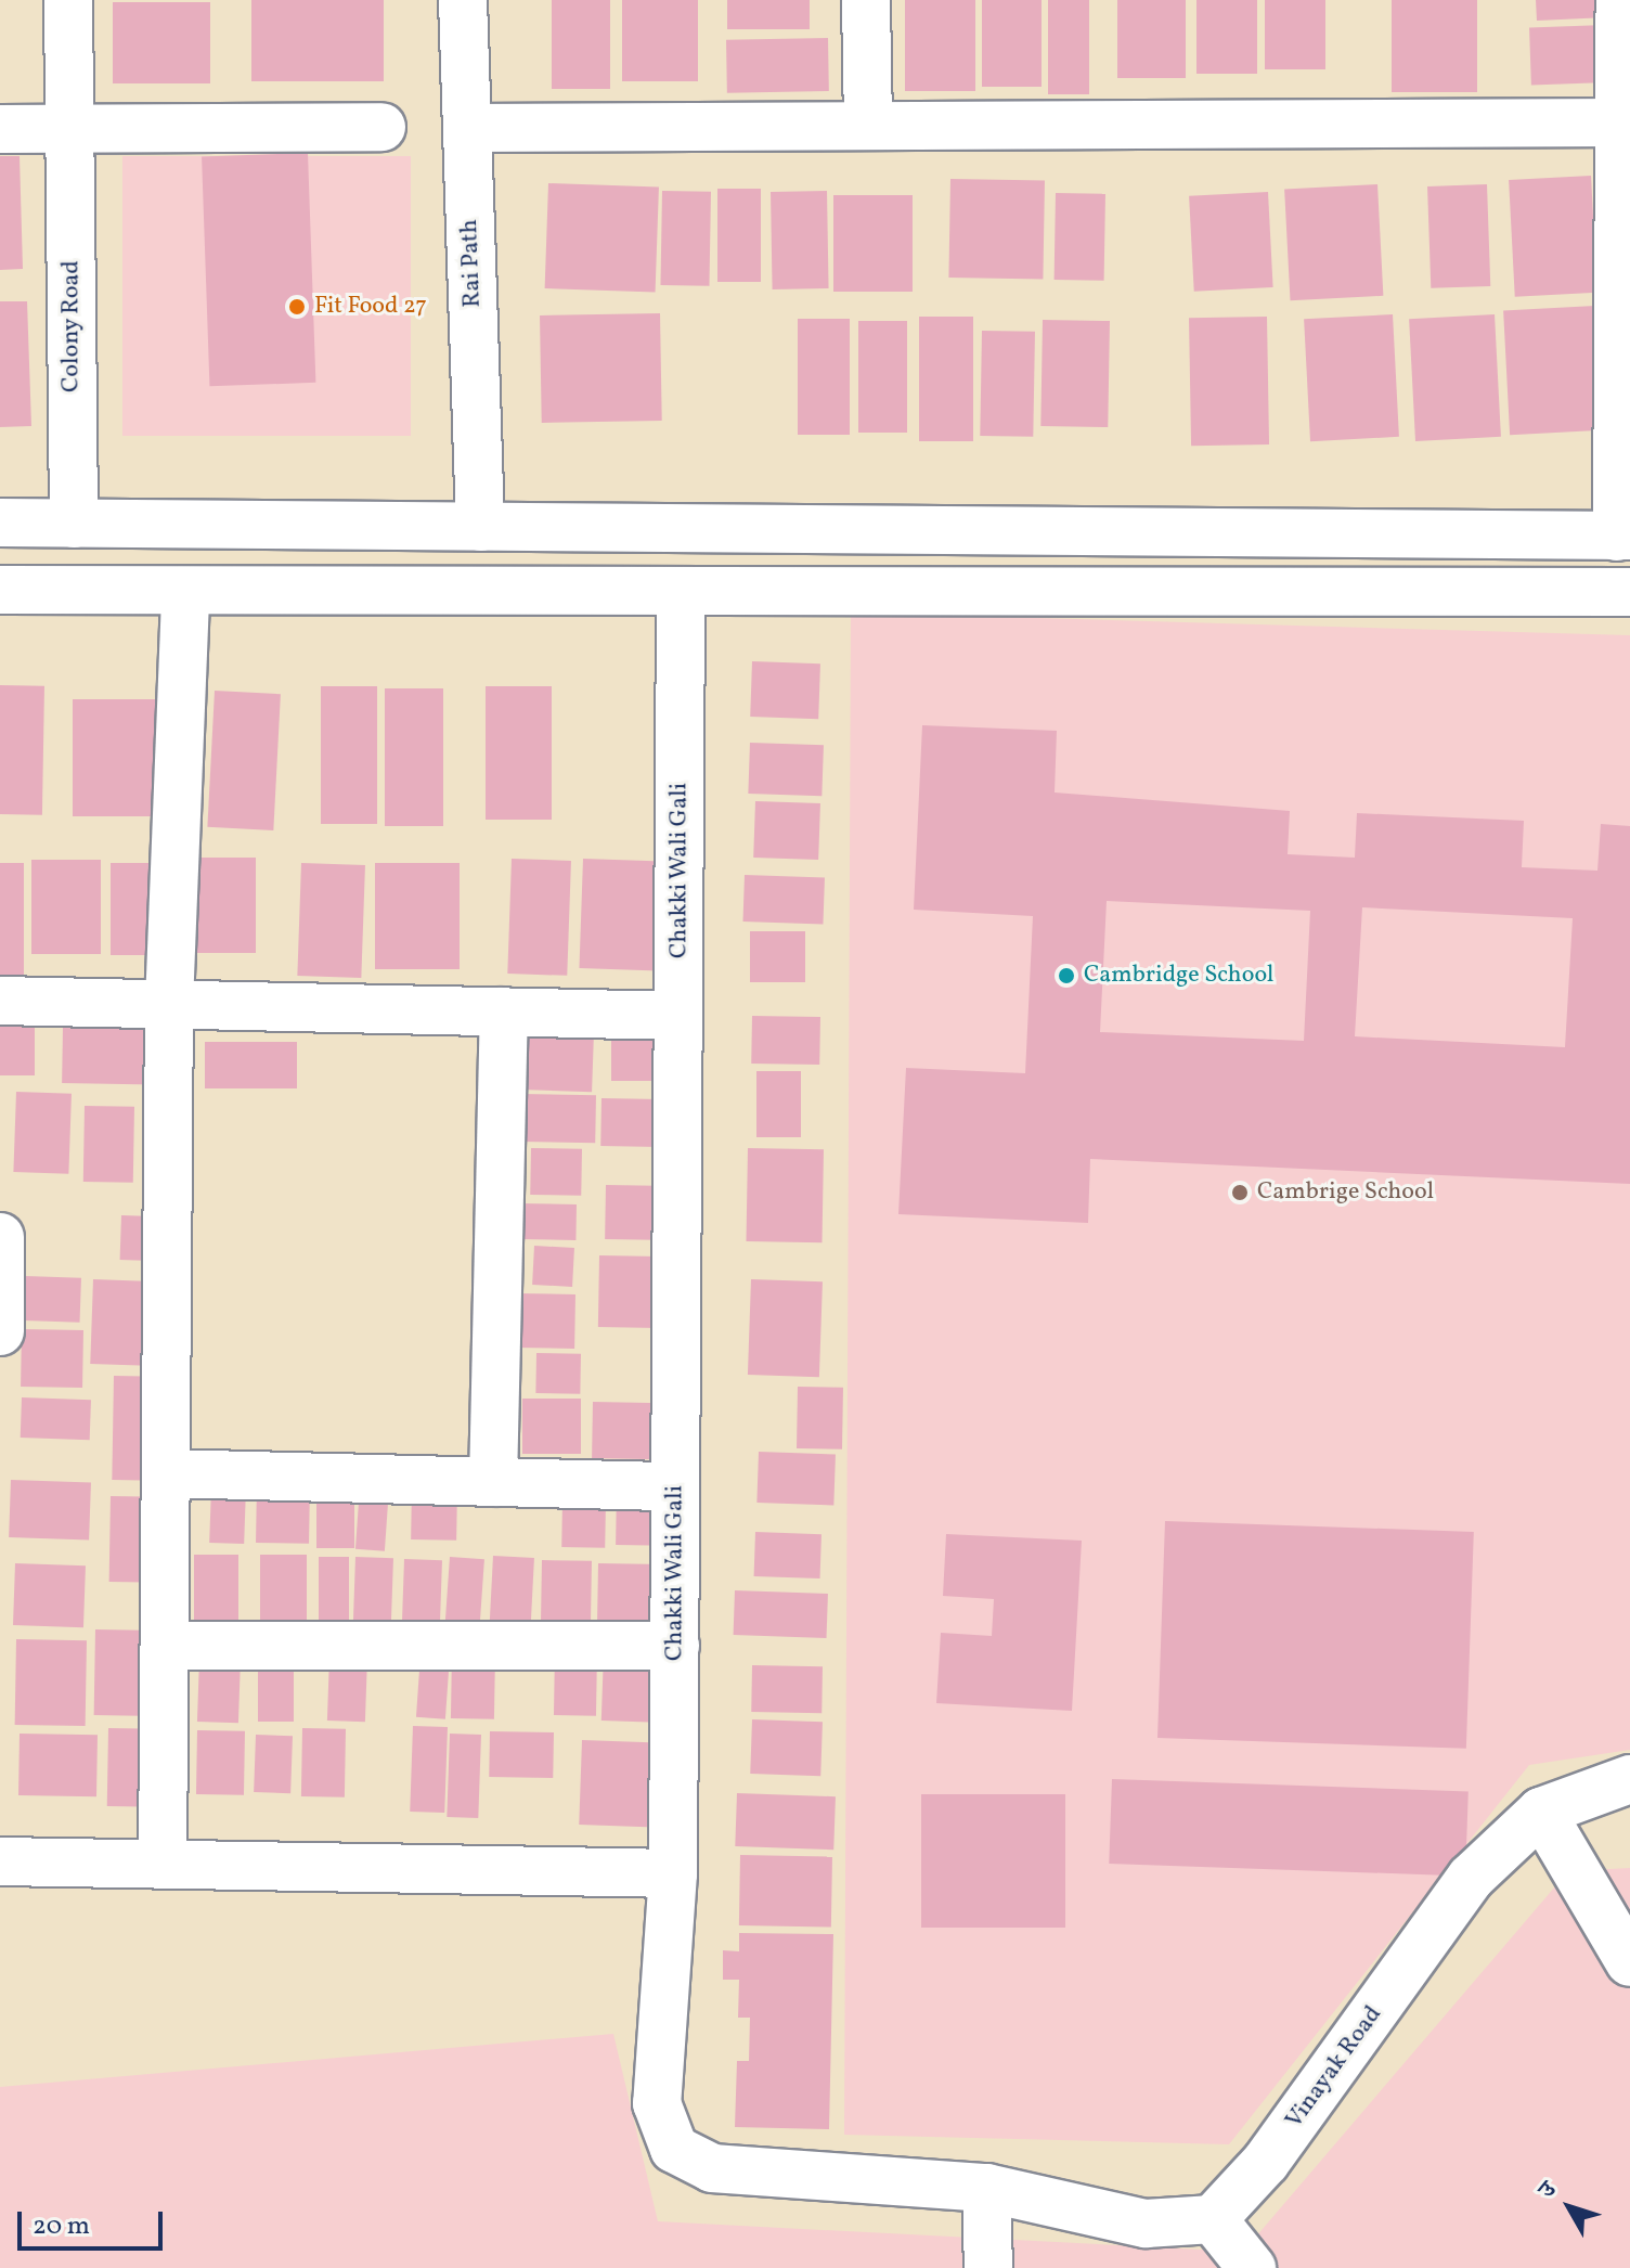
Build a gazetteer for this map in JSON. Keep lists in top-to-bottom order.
{
  "streets": {
    "street": [
      "Rai Path",
      "Colony Road",
      "Chakki Wali Gali",
      "Vinayak Road"
    ]
  },
  "places": ["Fit Food 27", "Cambridge School", "Cambrige School"],
  "scale_bar": "20 m",
  "north": "top left"
}
